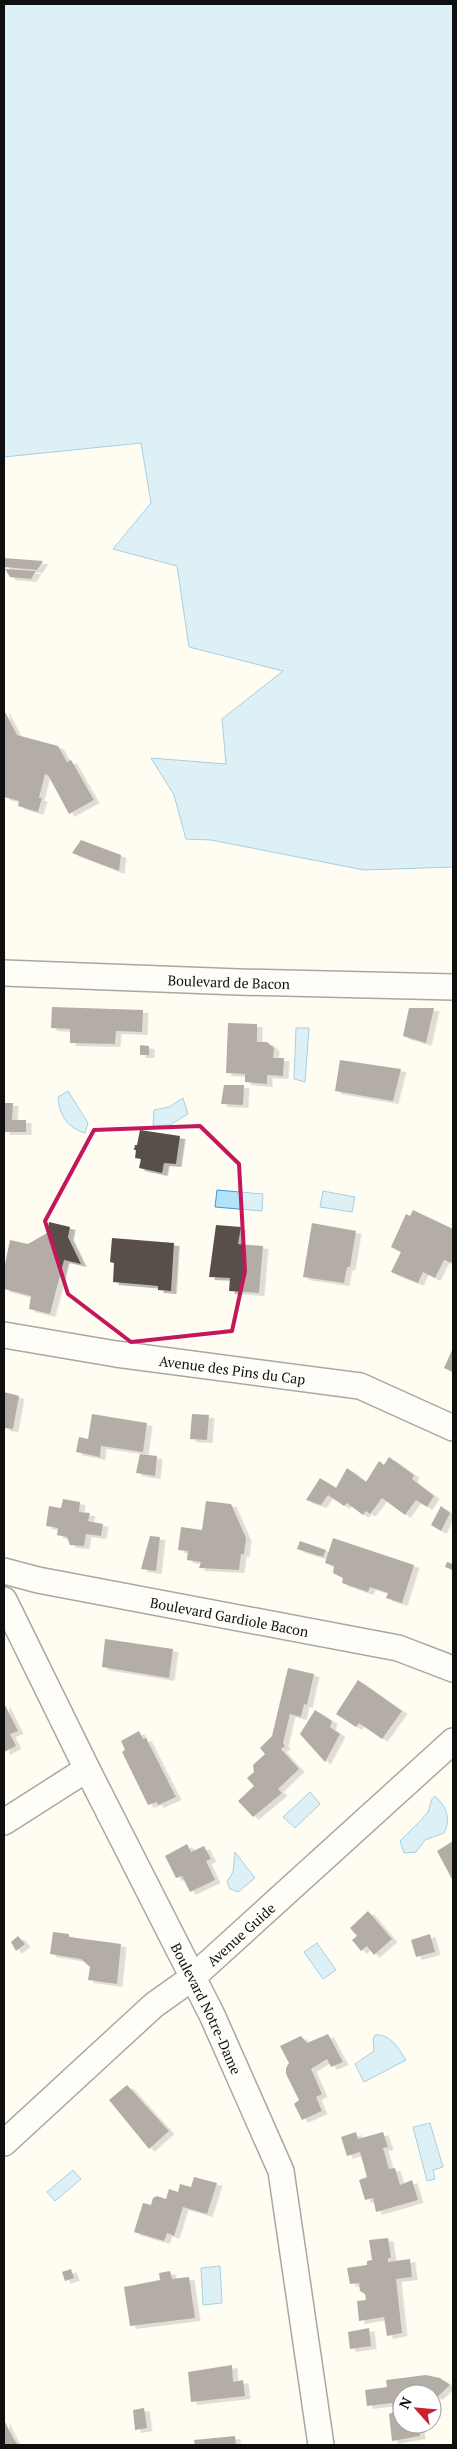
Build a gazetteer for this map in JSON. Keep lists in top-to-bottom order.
{
  "streets": {
    "street": [
      "Boulevard de Bacon",
      "Avenue des Pins du Cap",
      "Boulevard Gardiole Bacon",
      "Avenue Guide",
      "Boulevard Notre-Dame"
    ]
  },
  "crossings": [
    ["Avenue Guide", "Boulevard Notre-Dame"]
  ],
  "north": "top left"
}
